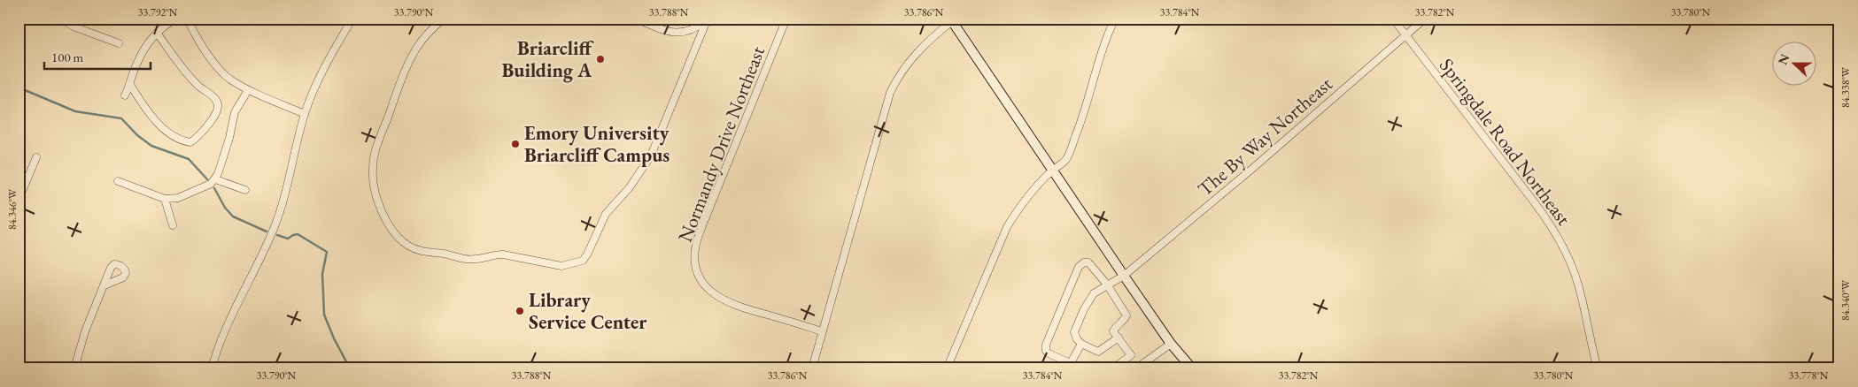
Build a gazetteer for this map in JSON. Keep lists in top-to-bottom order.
{
  "streets": {
    "street": ["The By Way Northeast", "Springdale Road Northeast", "Normandy Drive Northeast"]
  },
  "crossings": [
    ["The By Way Northeast", "Springdale Road Northeast"]
  ],
  "places": ["Briarcliff Building A", "Emory University Briarcliff Campus", "Library Service Center"],
  "scale_bar": "100 m",
  "north": "left",
  "coordinates": [
    "33.792°N",
    "33.790°N",
    "33.788°N",
    "33.786°N",
    "33.784°N",
    "33.782°N",
    "33.780°N",
    "84.338°W",
    "84.346°W",
    "84.340°W",
    "33.778°N"
  ]
}
